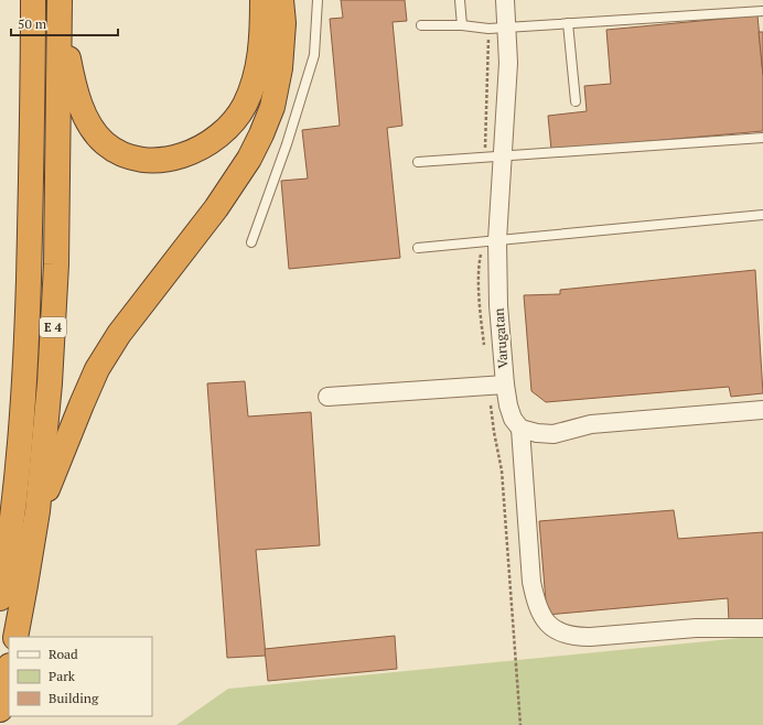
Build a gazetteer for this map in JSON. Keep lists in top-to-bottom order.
{
  "streets": {
    "highway": ["E 4"],
    "street": ["Varugatan"]
  },
  "legend": ["Road", "Park", "Building"],
  "scale_bar": "50 m"
}
